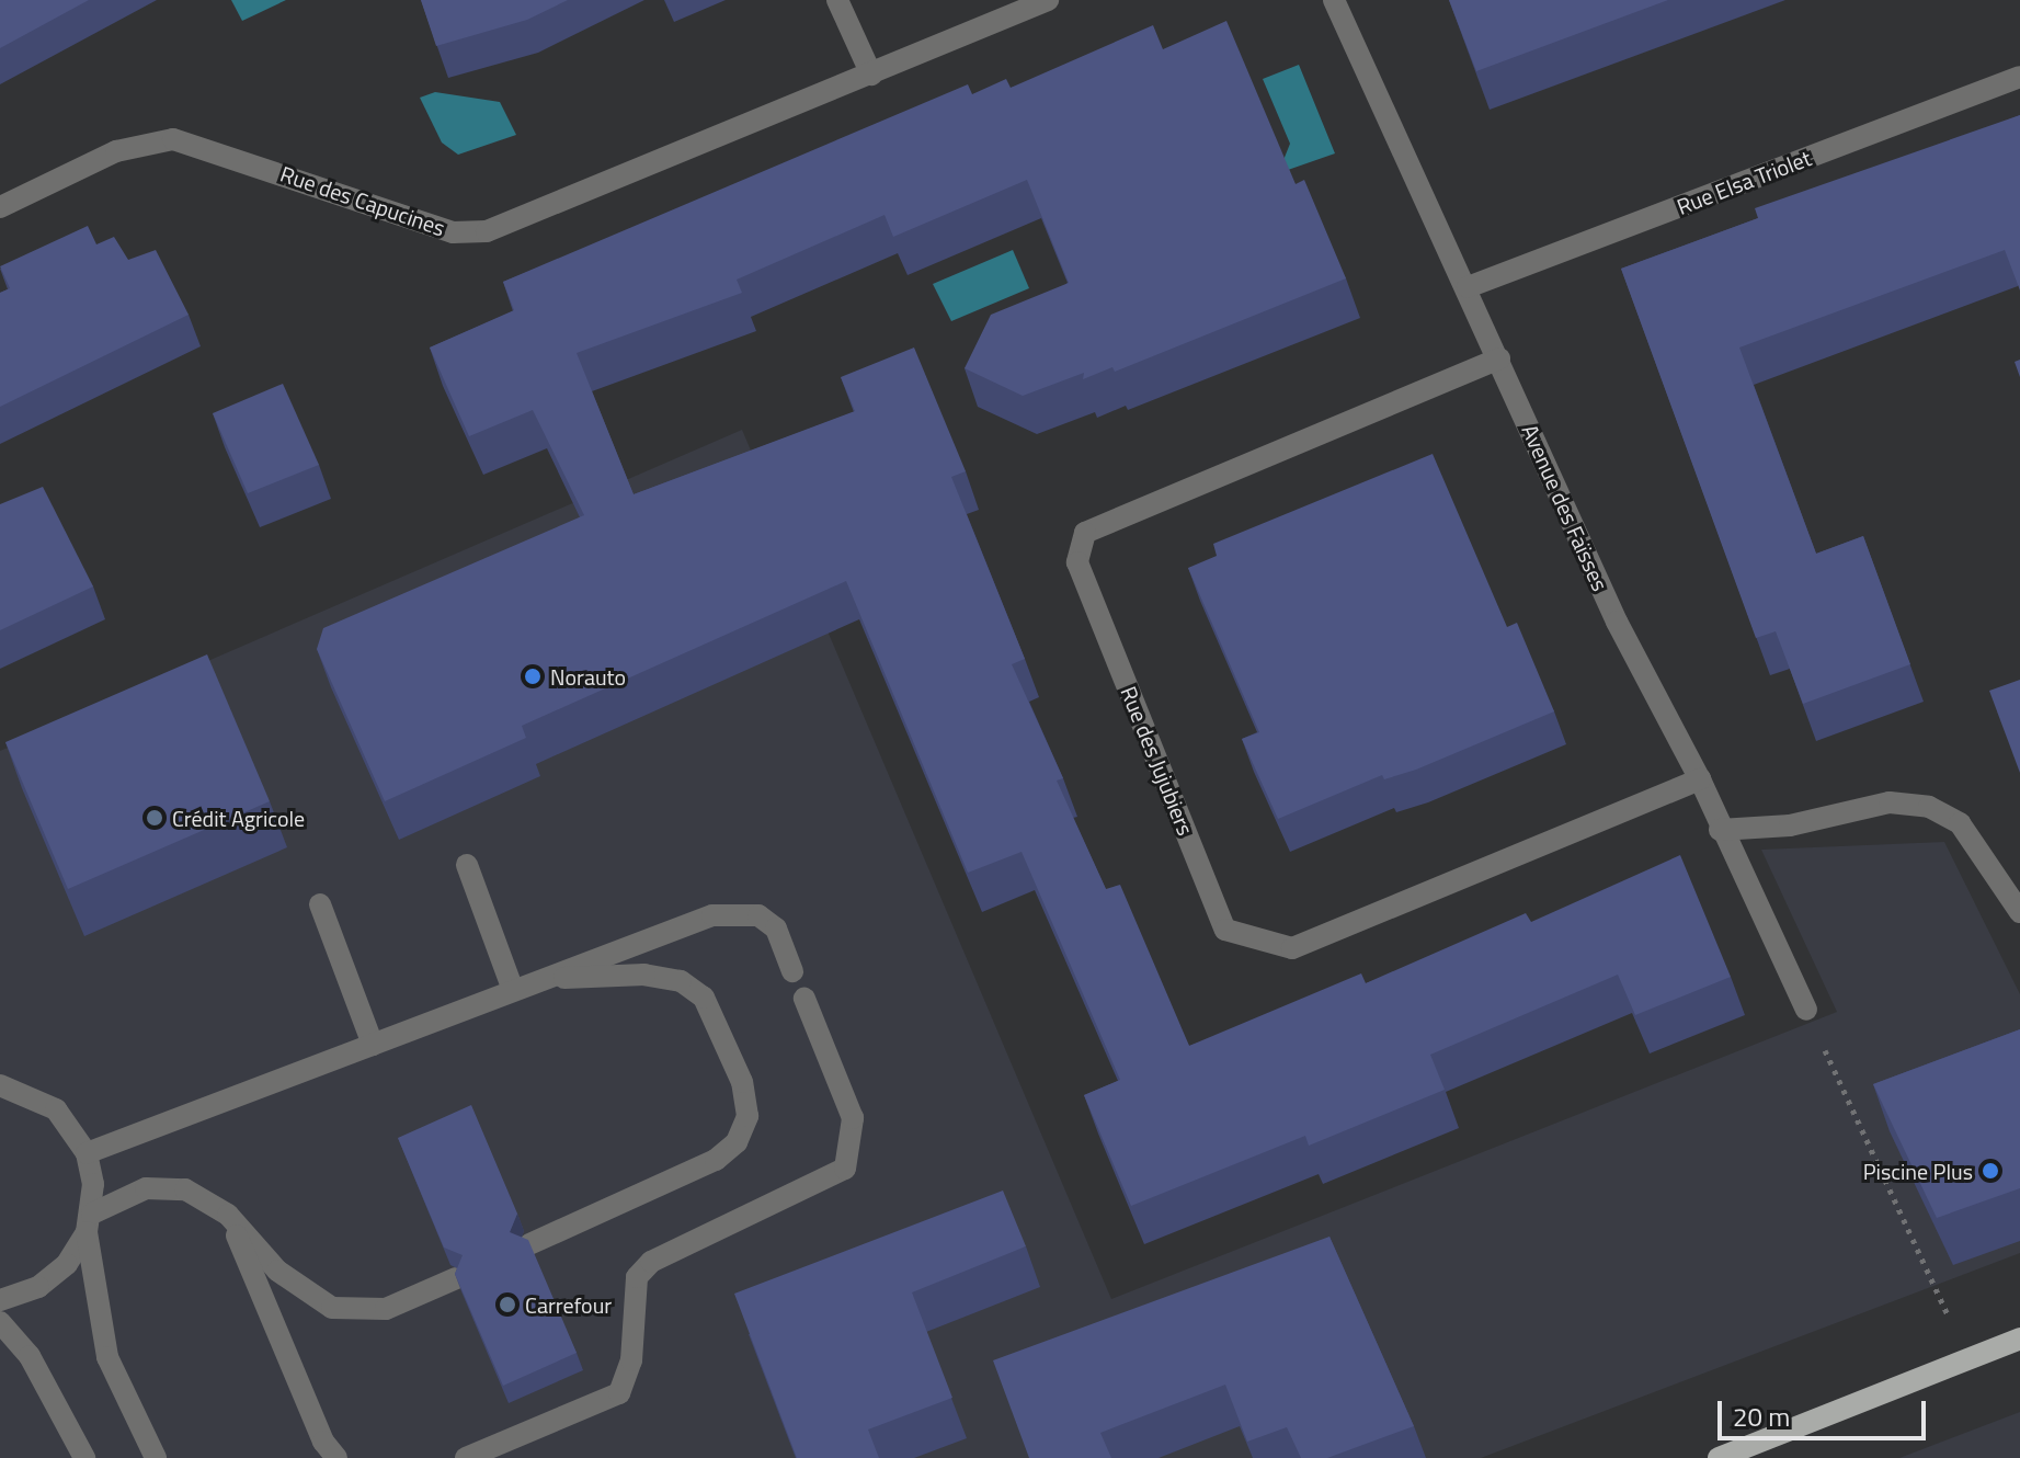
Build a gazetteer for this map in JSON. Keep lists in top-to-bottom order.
{
  "streets": {
    "street": [
      "Rue Elsa Triolet",
      "Rue des Capucines",
      "Avenue des Faïsses",
      "Rue des Jujubiers"
    ]
  },
  "crossings": [
    ["Rue Elsa Triolet", "Avenue des Faïsses"],
    ["Avenue des Faïsses", "Rue des Jujubiers"]
  ],
  "places": [
    "Norauto",
    "Crédit Agricole",
    "Piscine Plus",
    "Carrefour"
  ],
  "scale_bar": "20 m"
}
